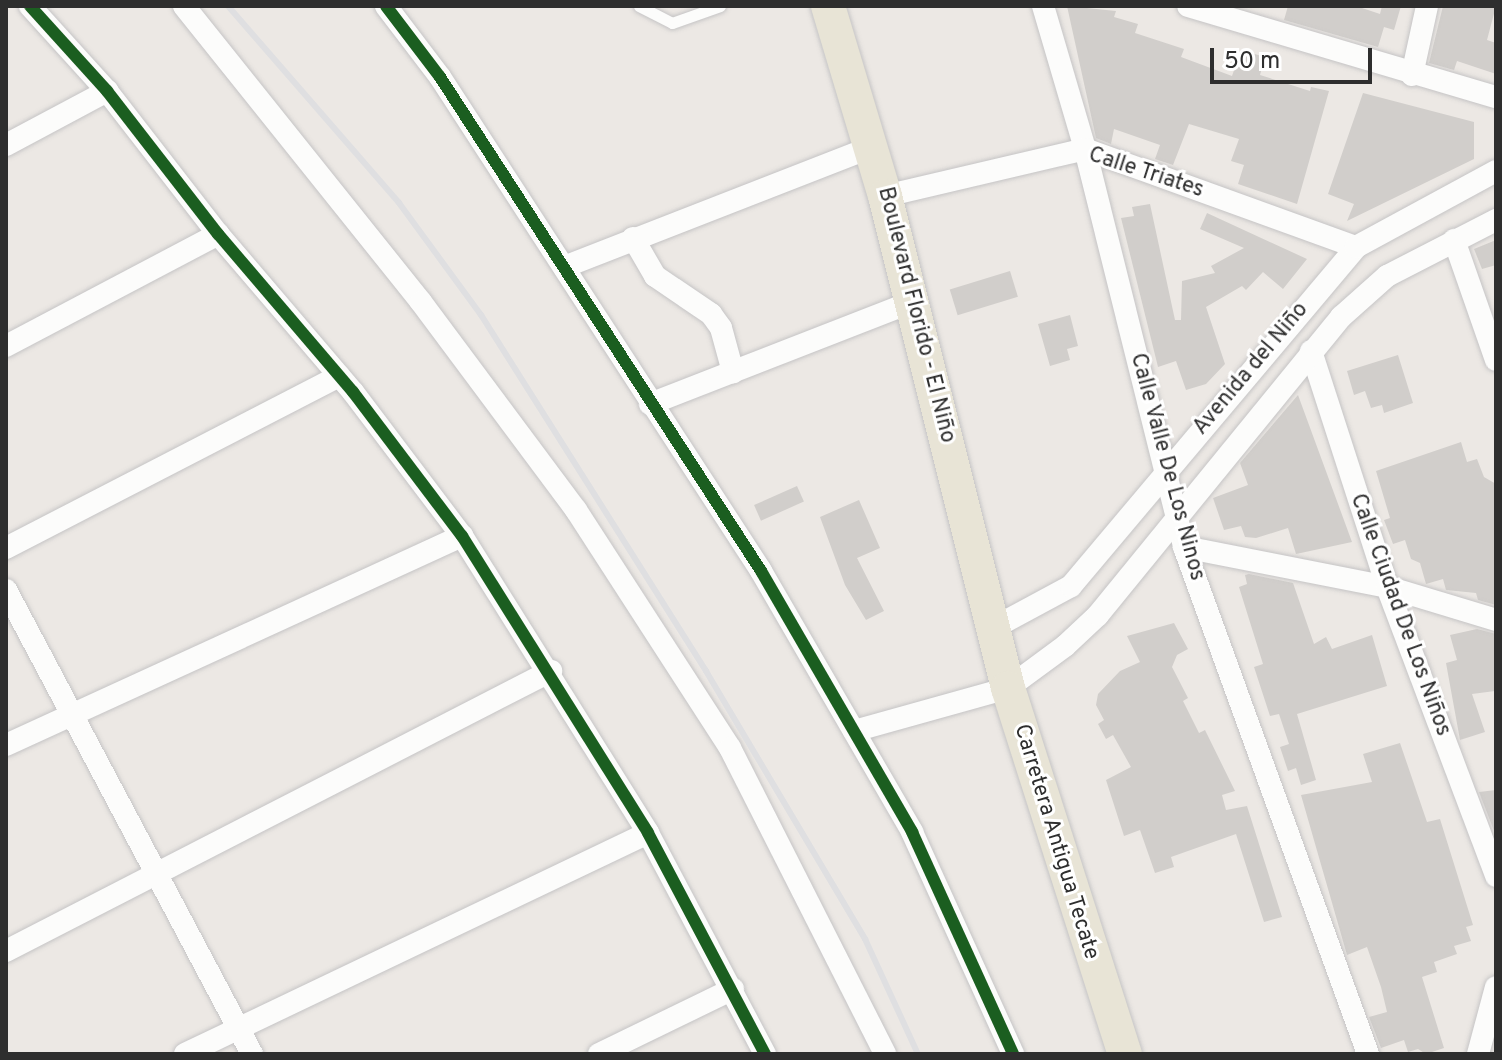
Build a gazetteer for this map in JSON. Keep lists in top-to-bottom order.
{
  "streets": {
    "main road": ["Boulevard Florido - El Niño", "Carretera Antigua Tecate"],
    "street": [
      "Calle Triates",
      "Avenida del Niño",
      "Calle Valle De Los Ninos",
      "Calle Ciudad De Los Niños"
    ]
  },
  "crossings": [
    ["Calle Triates", "Boulevard Florido - El Niño"],
    ["Calle Triates", "Avenida del Niño"],
    ["Calle Triates", "Calle Valle De Los Ninos"],
    ["Boulevard Florido - El Niño", "Avenida del Niño"],
    ["Boulevard Florido - El Niño", "Carretera Antigua Tecate"],
    ["Avenida del Niño", "Calle Valle De Los Ninos"],
    ["Avenida del Niño", "Calle Ciudad De Los Niños"],
    ["Avenida del Niño", "Carretera Antigua Tecate"]
  ],
  "scale_bar": "50 m"
}
